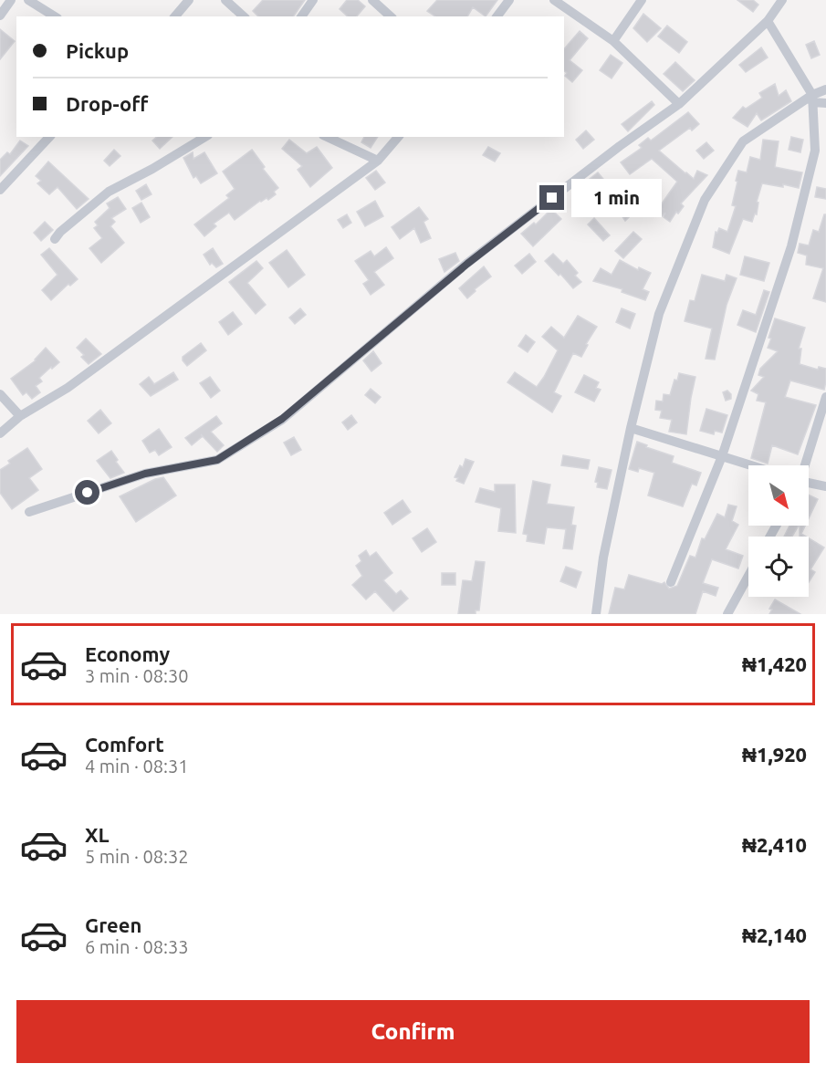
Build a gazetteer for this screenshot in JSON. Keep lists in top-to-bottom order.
{
  "north": "bottom right",
  "page": {
    "banner": ["Pickup", "Drop-off"],
    "bubble": "1 min",
    "list": [
      {
        "name": "Economy",
        "note": "3 min · 08:30",
        "value": "₦1,420"
      },
      {
        "name": "Comfort",
        "note": "4 min · 08:31",
        "value": "₦1,920"
      },
      {
        "name": "XL",
        "note": "5 min · 08:32",
        "value": "₦2,410"
      },
      {
        "name": "Green",
        "note": "6 min · 08:33",
        "value": "₦2,140"
      }
    ],
    "buttons": "Confirm"
  }
}
